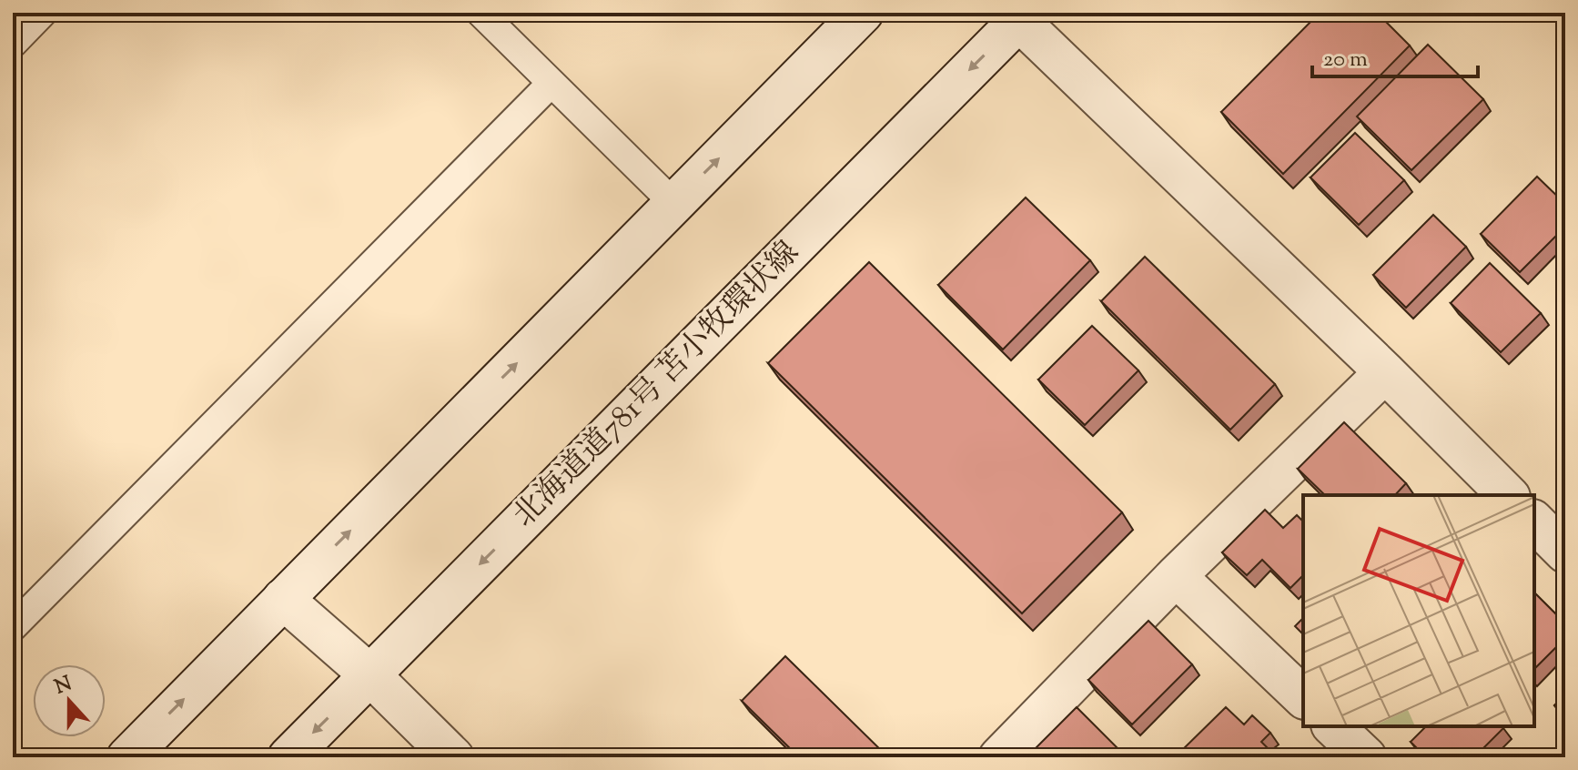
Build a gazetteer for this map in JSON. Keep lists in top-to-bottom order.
{
  "streets": {
    "main road": ["北海道道781号 苫小牧環状線"]
  },
  "scale_bar": "20 m",
  "north": "top"
}
